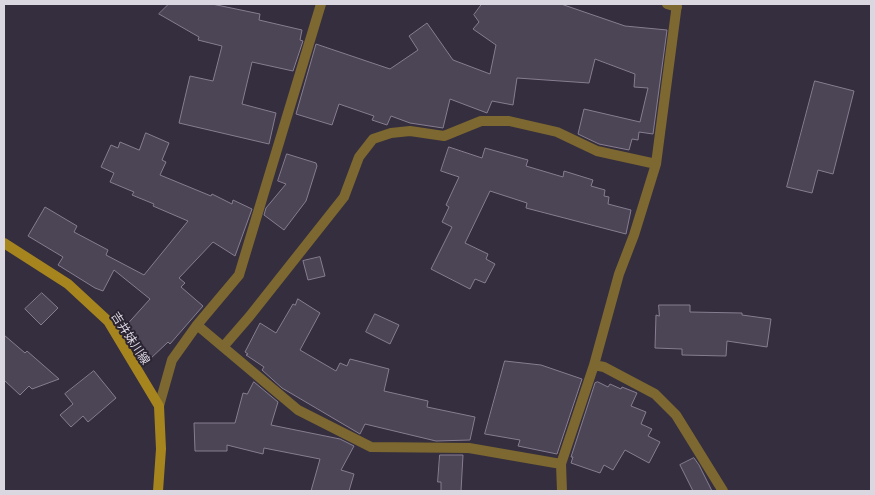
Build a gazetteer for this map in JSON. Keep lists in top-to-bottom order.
{
  "streets": {
    "main road": ["吉井妹川線"]
  }
}
